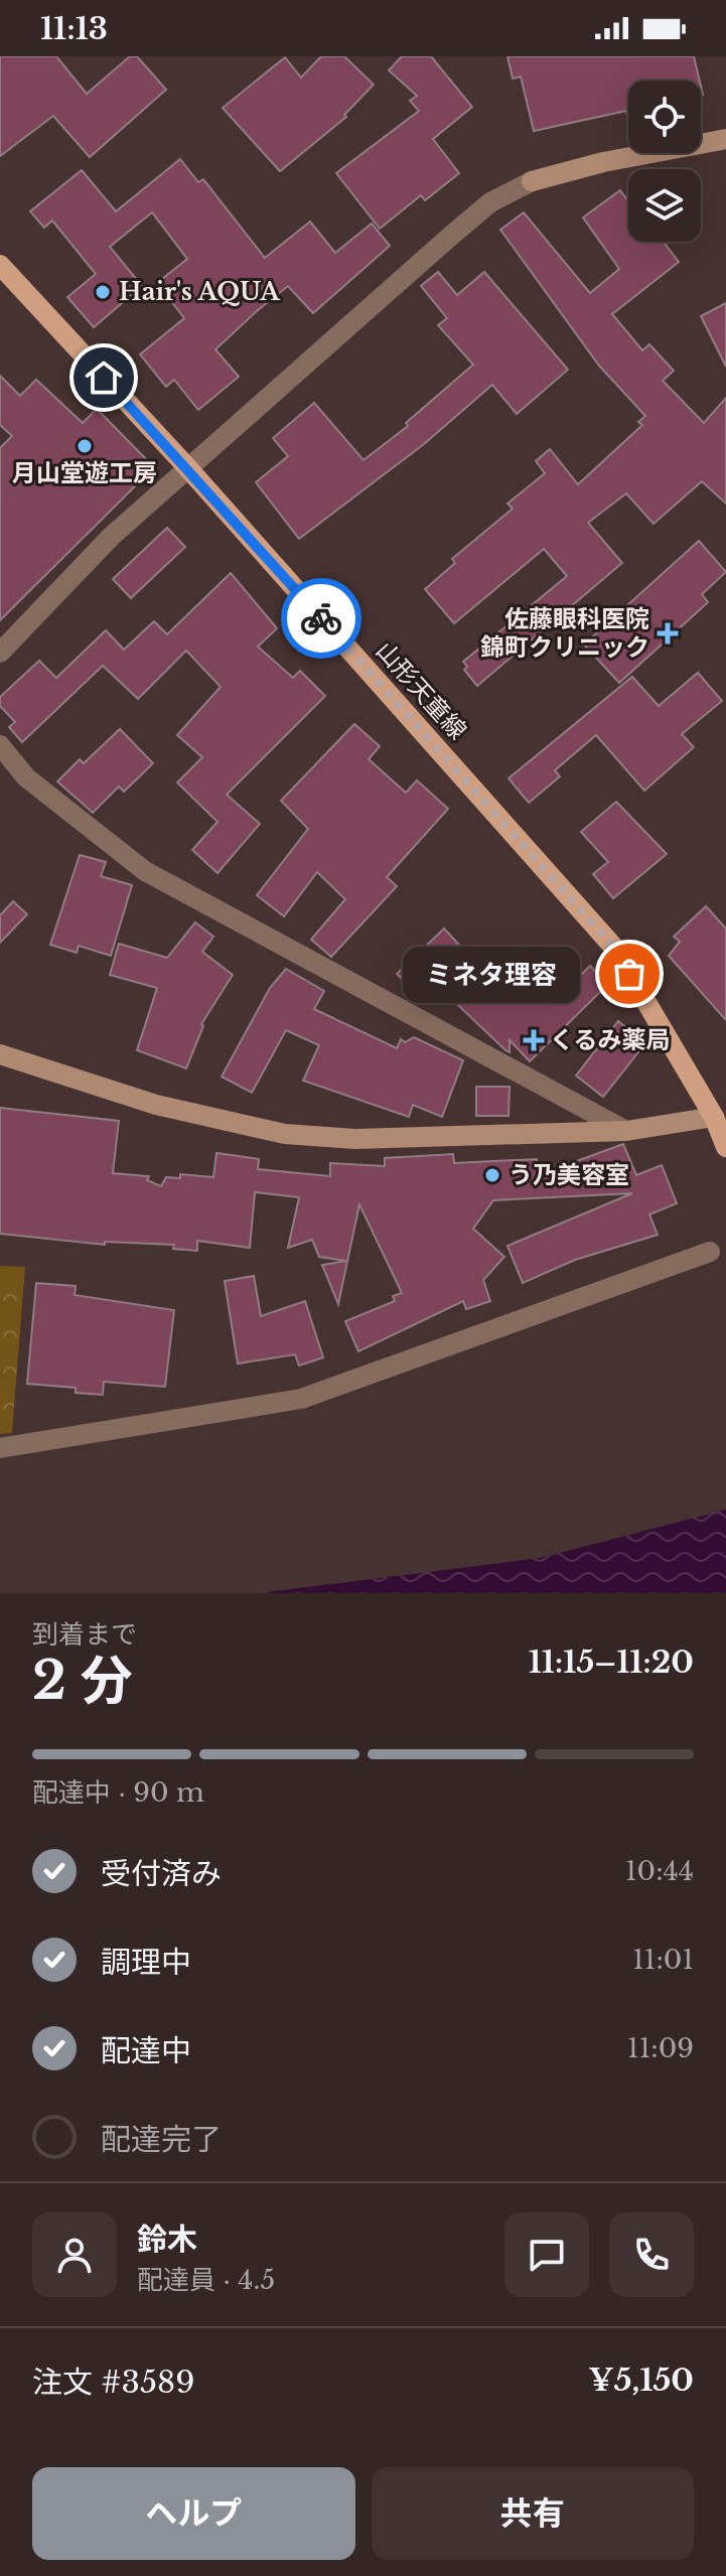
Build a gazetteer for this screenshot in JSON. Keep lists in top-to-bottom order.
{
  "streets": {
    "main road": ["山形天童線"]
  },
  "places": {
    "other": [
      "Hair's AQUA",
      "月山堂遊工房",
      "ミネタ理容",
      "う乃美容室"
    ],
    "health": ["佐藤眼科医院 錦町クリニック", "くるみ薬局"]
  },
  "page": {
    "status": "11:13",
    "bubble": "ミネタ理容",
    "heading": ["2 分", "到着まで", "11:15–11:20"],
    "panel": [
      "鈴木",
      "配達員 · 4.5",
      "注文 #3589",
      "¥5,150"
    ],
    "bar": "配達中 · 90 m",
    "list": [
      ["受付済み", "10:44"],
      ["調理中", "11:01"],
      ["配達中", "11:09"],
      "配達完了"
    ],
    "buttons": ["ヘルプ", "共有"]
  }
}
